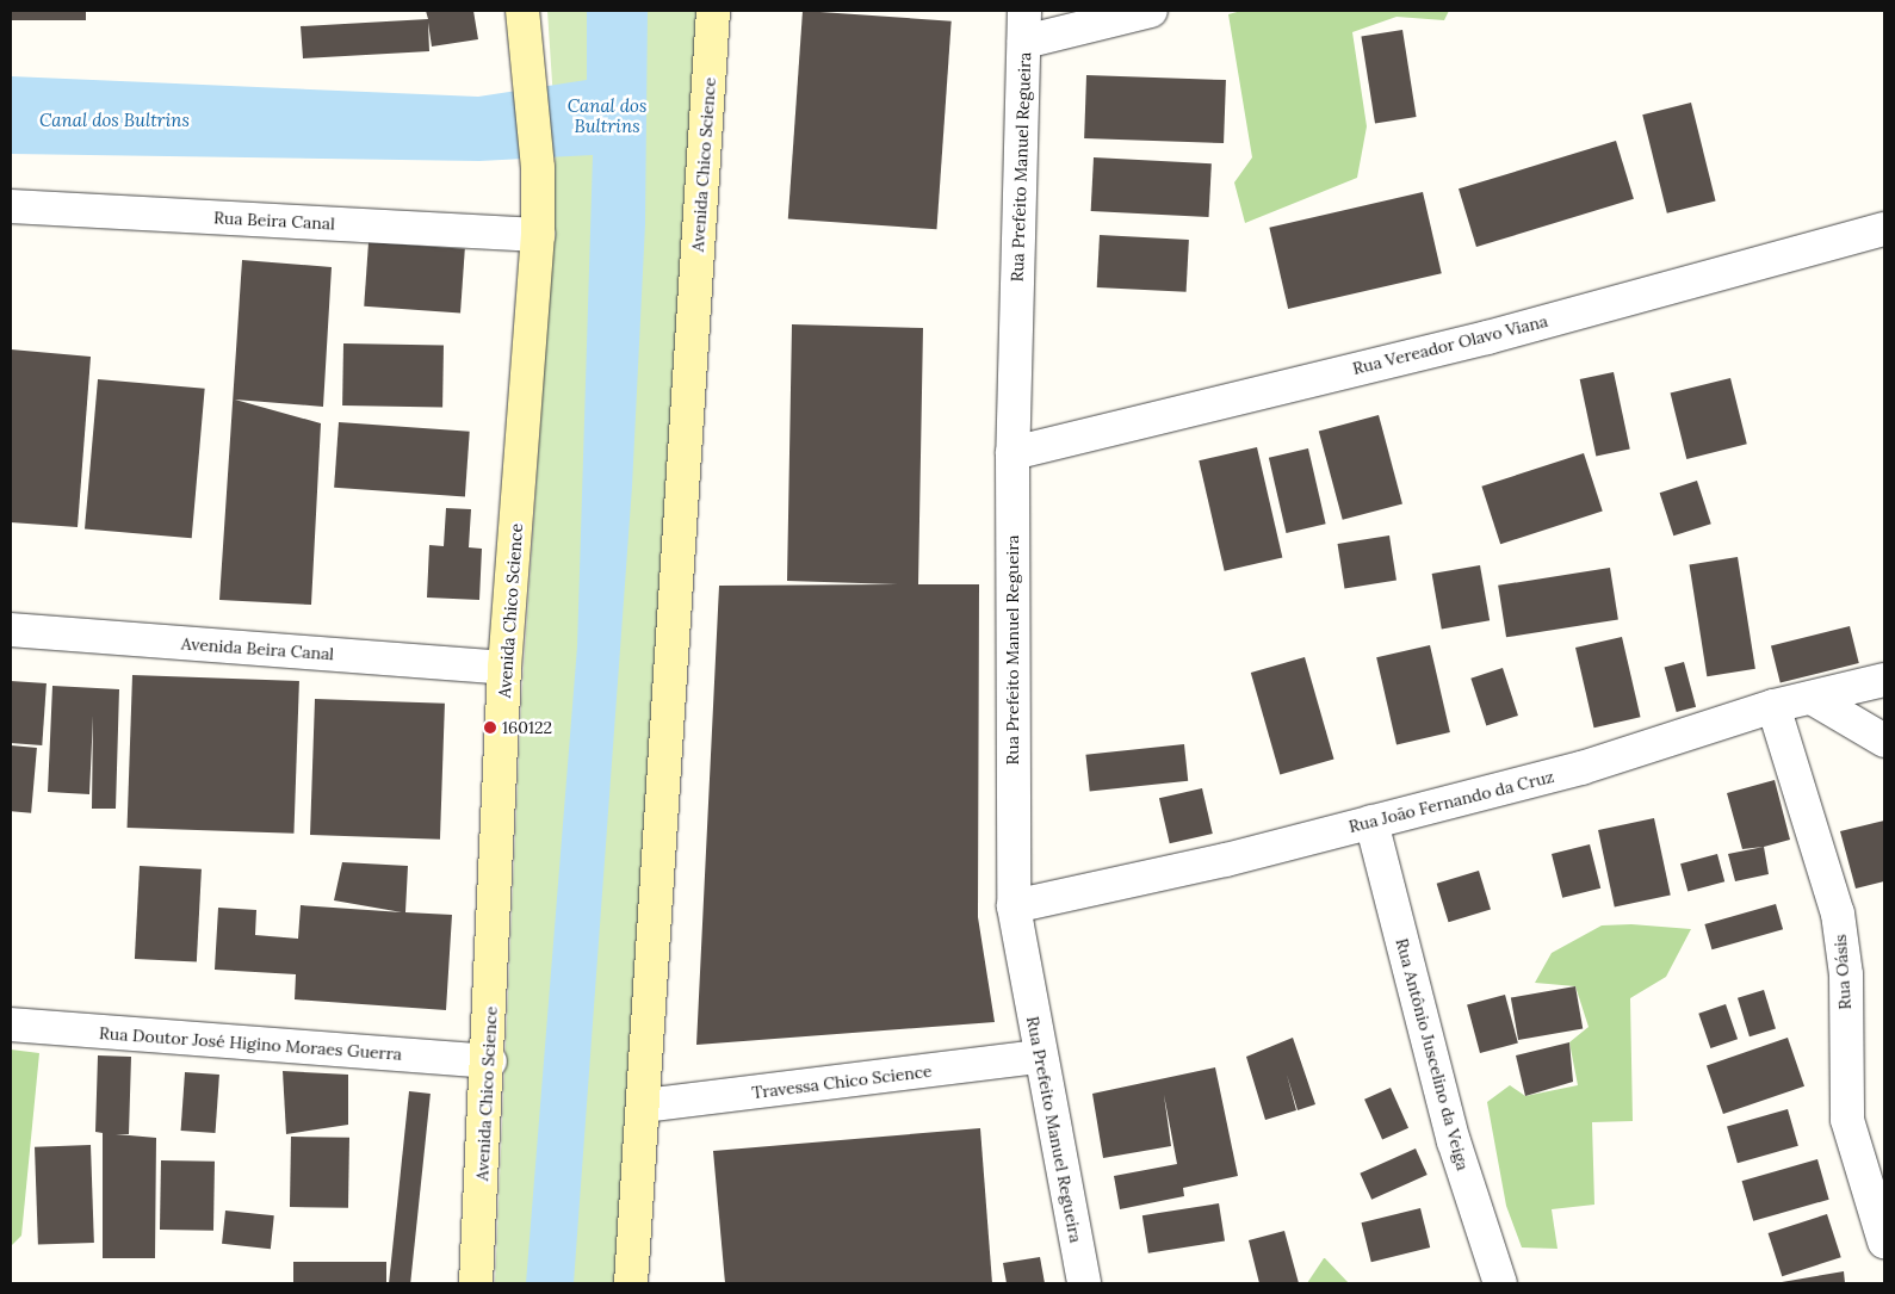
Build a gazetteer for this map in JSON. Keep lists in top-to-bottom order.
{
  "streets": {
    "main road": ["Avenida Chico Science"],
    "street": [
      "Rua Prefeito Manuel Regueira",
      "Rua Beira Canal",
      "Rua Vereador Olavo Viana",
      "Avenida Beira Canal",
      "Rua João Fernando da Cruz",
      "Rua Oásis",
      "Rua Doutor José Higino Moraes Guerra",
      "Rua Antônio Juscelino da Veiga",
      "Travessa Chico Science"
    ]
  },
  "crossings": [
    ["Avenida Chico Science", "Rua Beira Canal"],
    ["Avenida Chico Science", "Avenida Beira Canal"],
    ["Avenida Chico Science", "Rua Doutor José Higino Moraes Guerra"],
    ["Avenida Chico Science", "Travessa Chico Science"],
    ["Rua Prefeito Manuel Regueira", "Rua Vereador Olavo Viana"],
    ["Rua Prefeito Manuel Regueira", "Rua João Fernando da Cruz"],
    ["Rua Prefeito Manuel Regueira", "Travessa Chico Science"],
    ["Rua João Fernando da Cruz", "Rua Oásis"],
    ["Rua João Fernando da Cruz", "Rua Antônio Juscelino da Veiga"]
  ],
  "water": ["Canal dos Bultrins"],
  "places": ["160122"]
}
